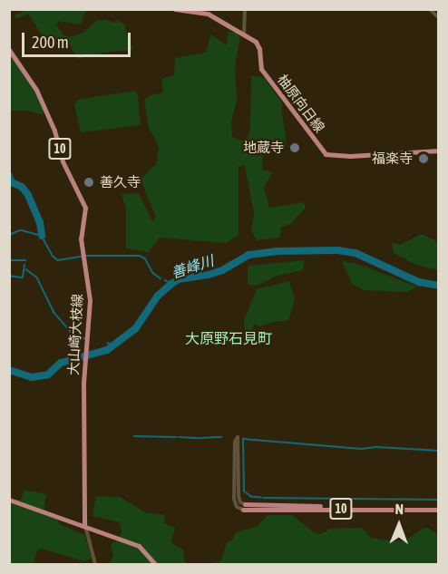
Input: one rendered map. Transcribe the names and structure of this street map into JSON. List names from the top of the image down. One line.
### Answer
{"streets":{"main road":["柚原向日線","10","大山崎大枝線"]},"districts":["大原野石見町"],"water":["善峰川"],"places":["地蔵寺","福楽寺","善久寺"],"scale_bar":"200 m","north":"top"}
